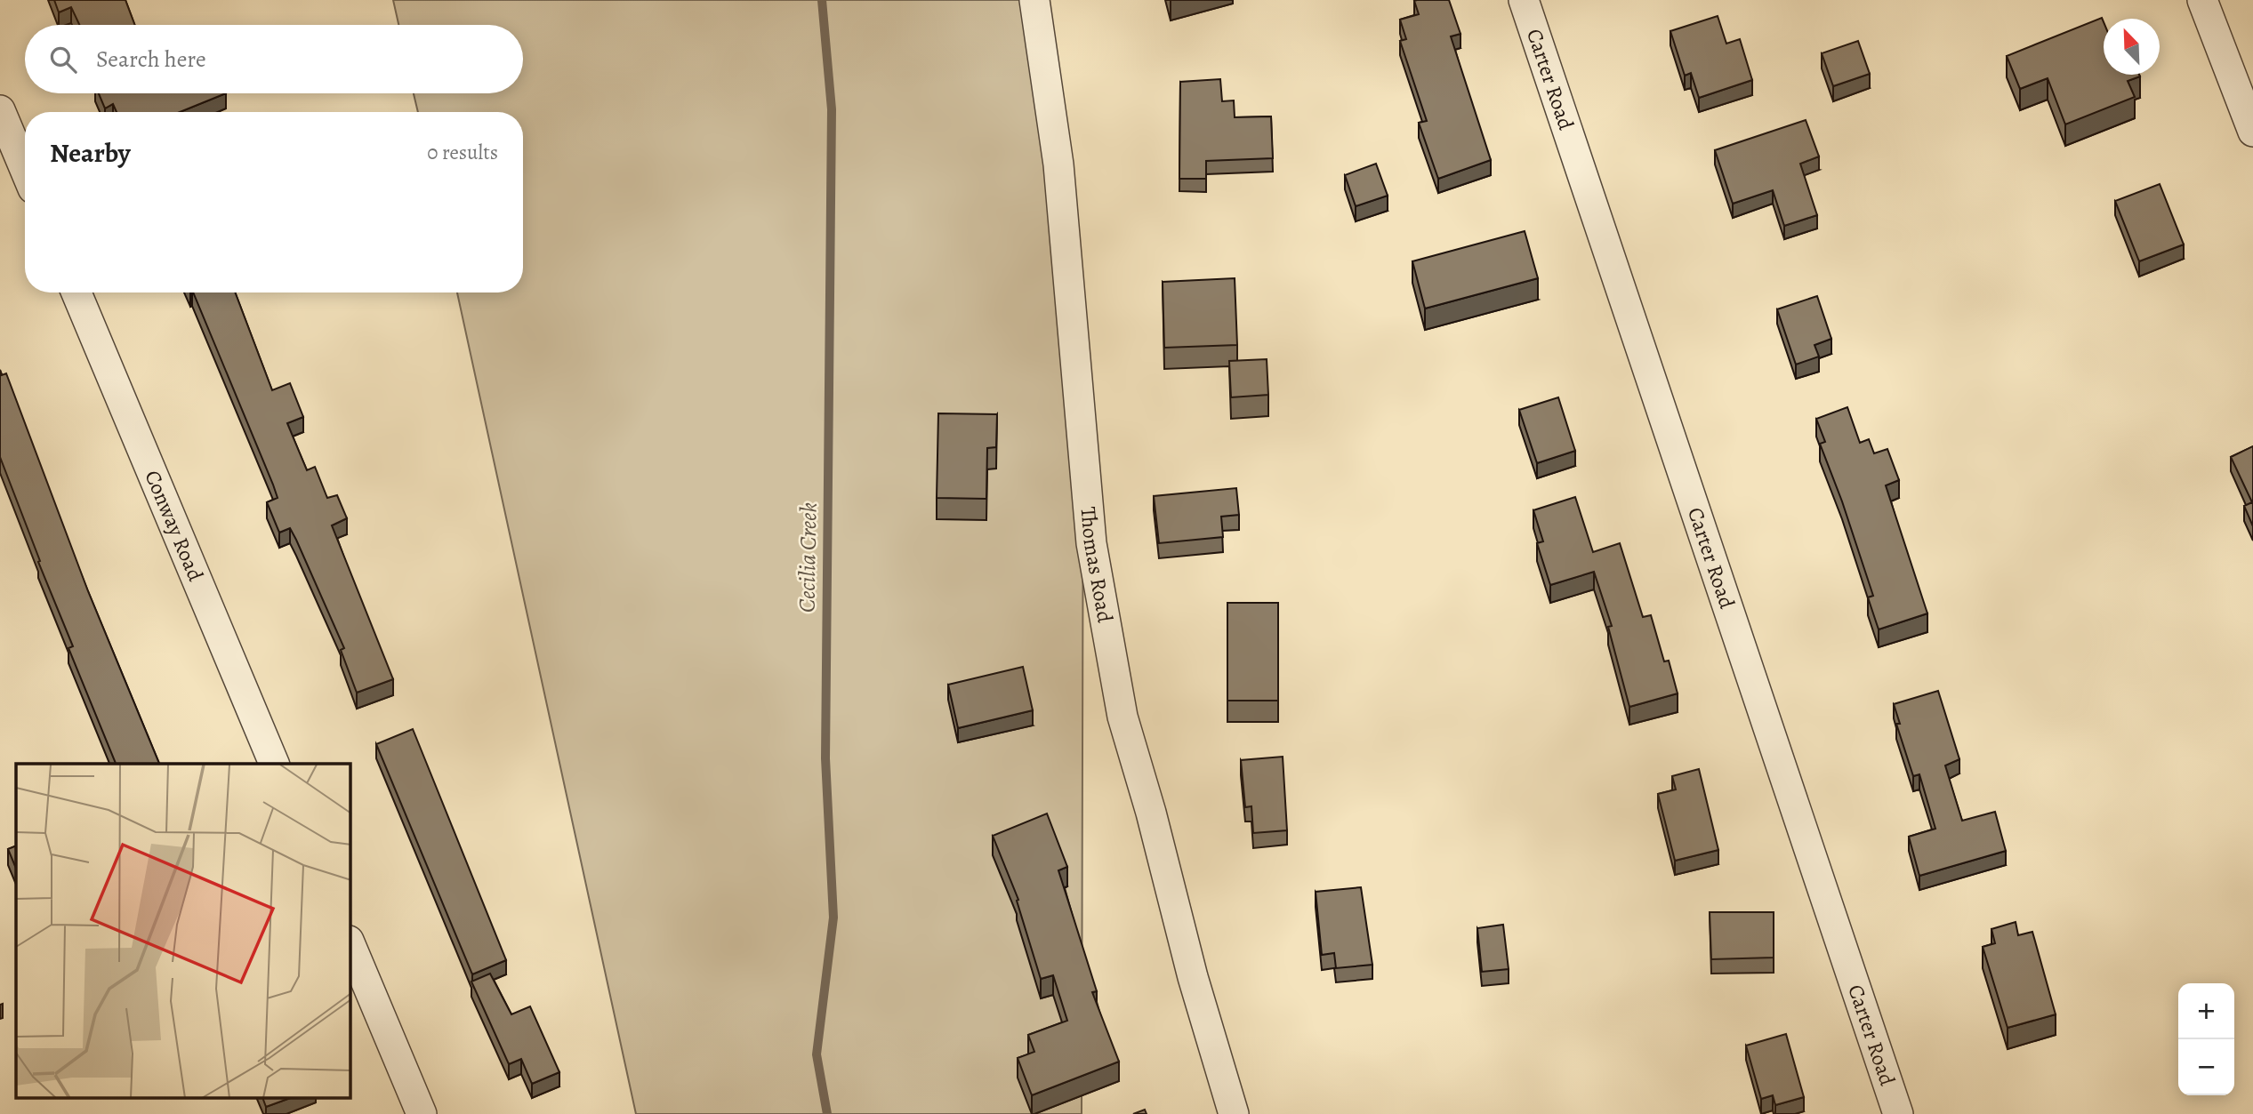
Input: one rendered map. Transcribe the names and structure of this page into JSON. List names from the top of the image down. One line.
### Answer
{"streets":{"street":["Carter Road","Conway Road","Thomas Road"]},"water":["Cecilia Creek"],"north":"top left","page":{"search":"Search here","heading":["Nearby","0 results"],"map_buttons":["+","−"]}}
